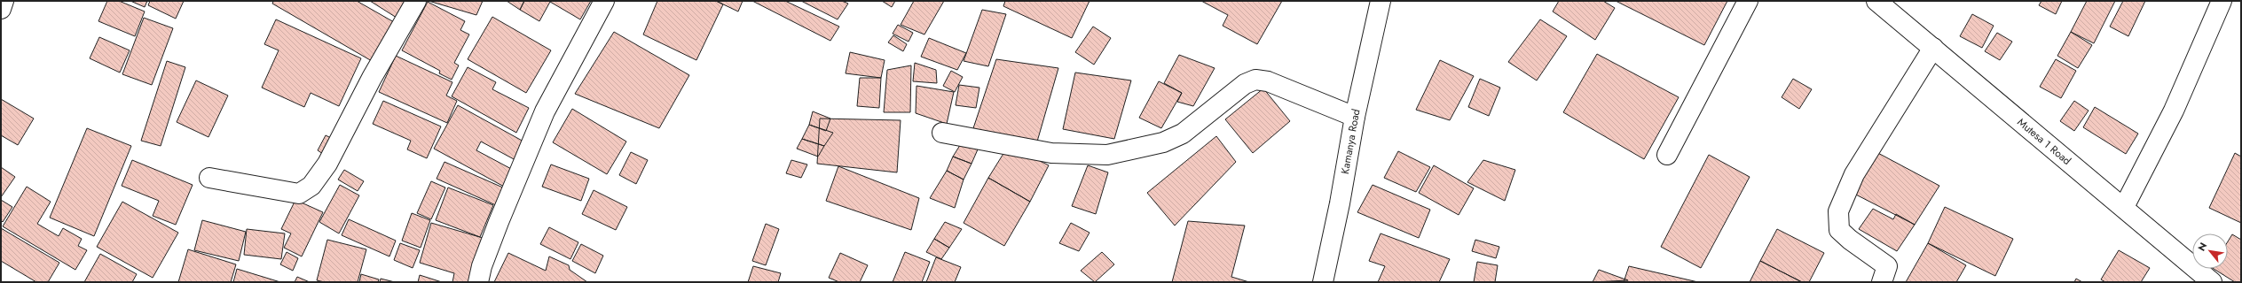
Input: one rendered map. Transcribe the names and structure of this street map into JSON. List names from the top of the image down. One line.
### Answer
{"streets":{"street":["Mutesa 1 Road","Kamanya Road"]},"north":"top left"}
